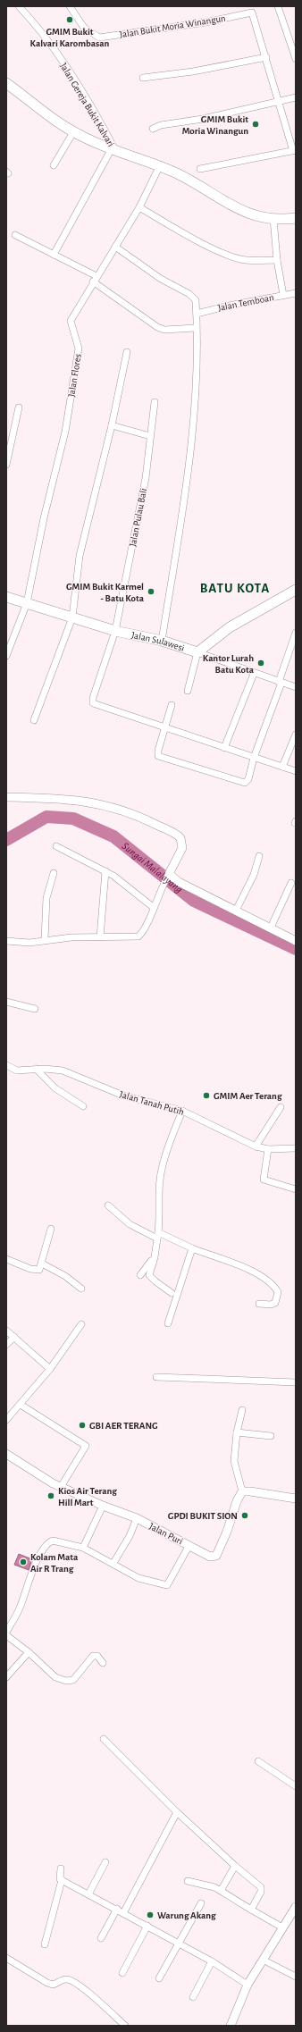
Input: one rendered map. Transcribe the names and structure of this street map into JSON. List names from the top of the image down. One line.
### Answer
{"streets":{"main road":["Jalan Sulawesi"],"street":["Jalan Bukit Moria Winangun","Jalan Gereja Bukit Kalvari","Jalan Temboan","Jalan Flores","Jalan Pulau Bali","Jalan Tanah Putih","Jalan Puri"]},"crossings":[["Jalan Flores","Jalan Sulawesi"],["Jalan Pulau Bali","Jalan Sulawesi"]],"districts":["BATU KOTA"],"water":["Sungai Malalayang"],"places":["GMIM Bukit Kalvari Karombasan","GMIM Bukit Moria Winangun","GMIM Bukit Karmel - Batu Kota","Kantor Lurah Batu Kota","GMIM Aer Terang","GBI AER TERANG","Kios Air Terang Hill Mart","GPDI BUKIT SION","Kolam Mata Air R Trang","Warung Akang"]}
